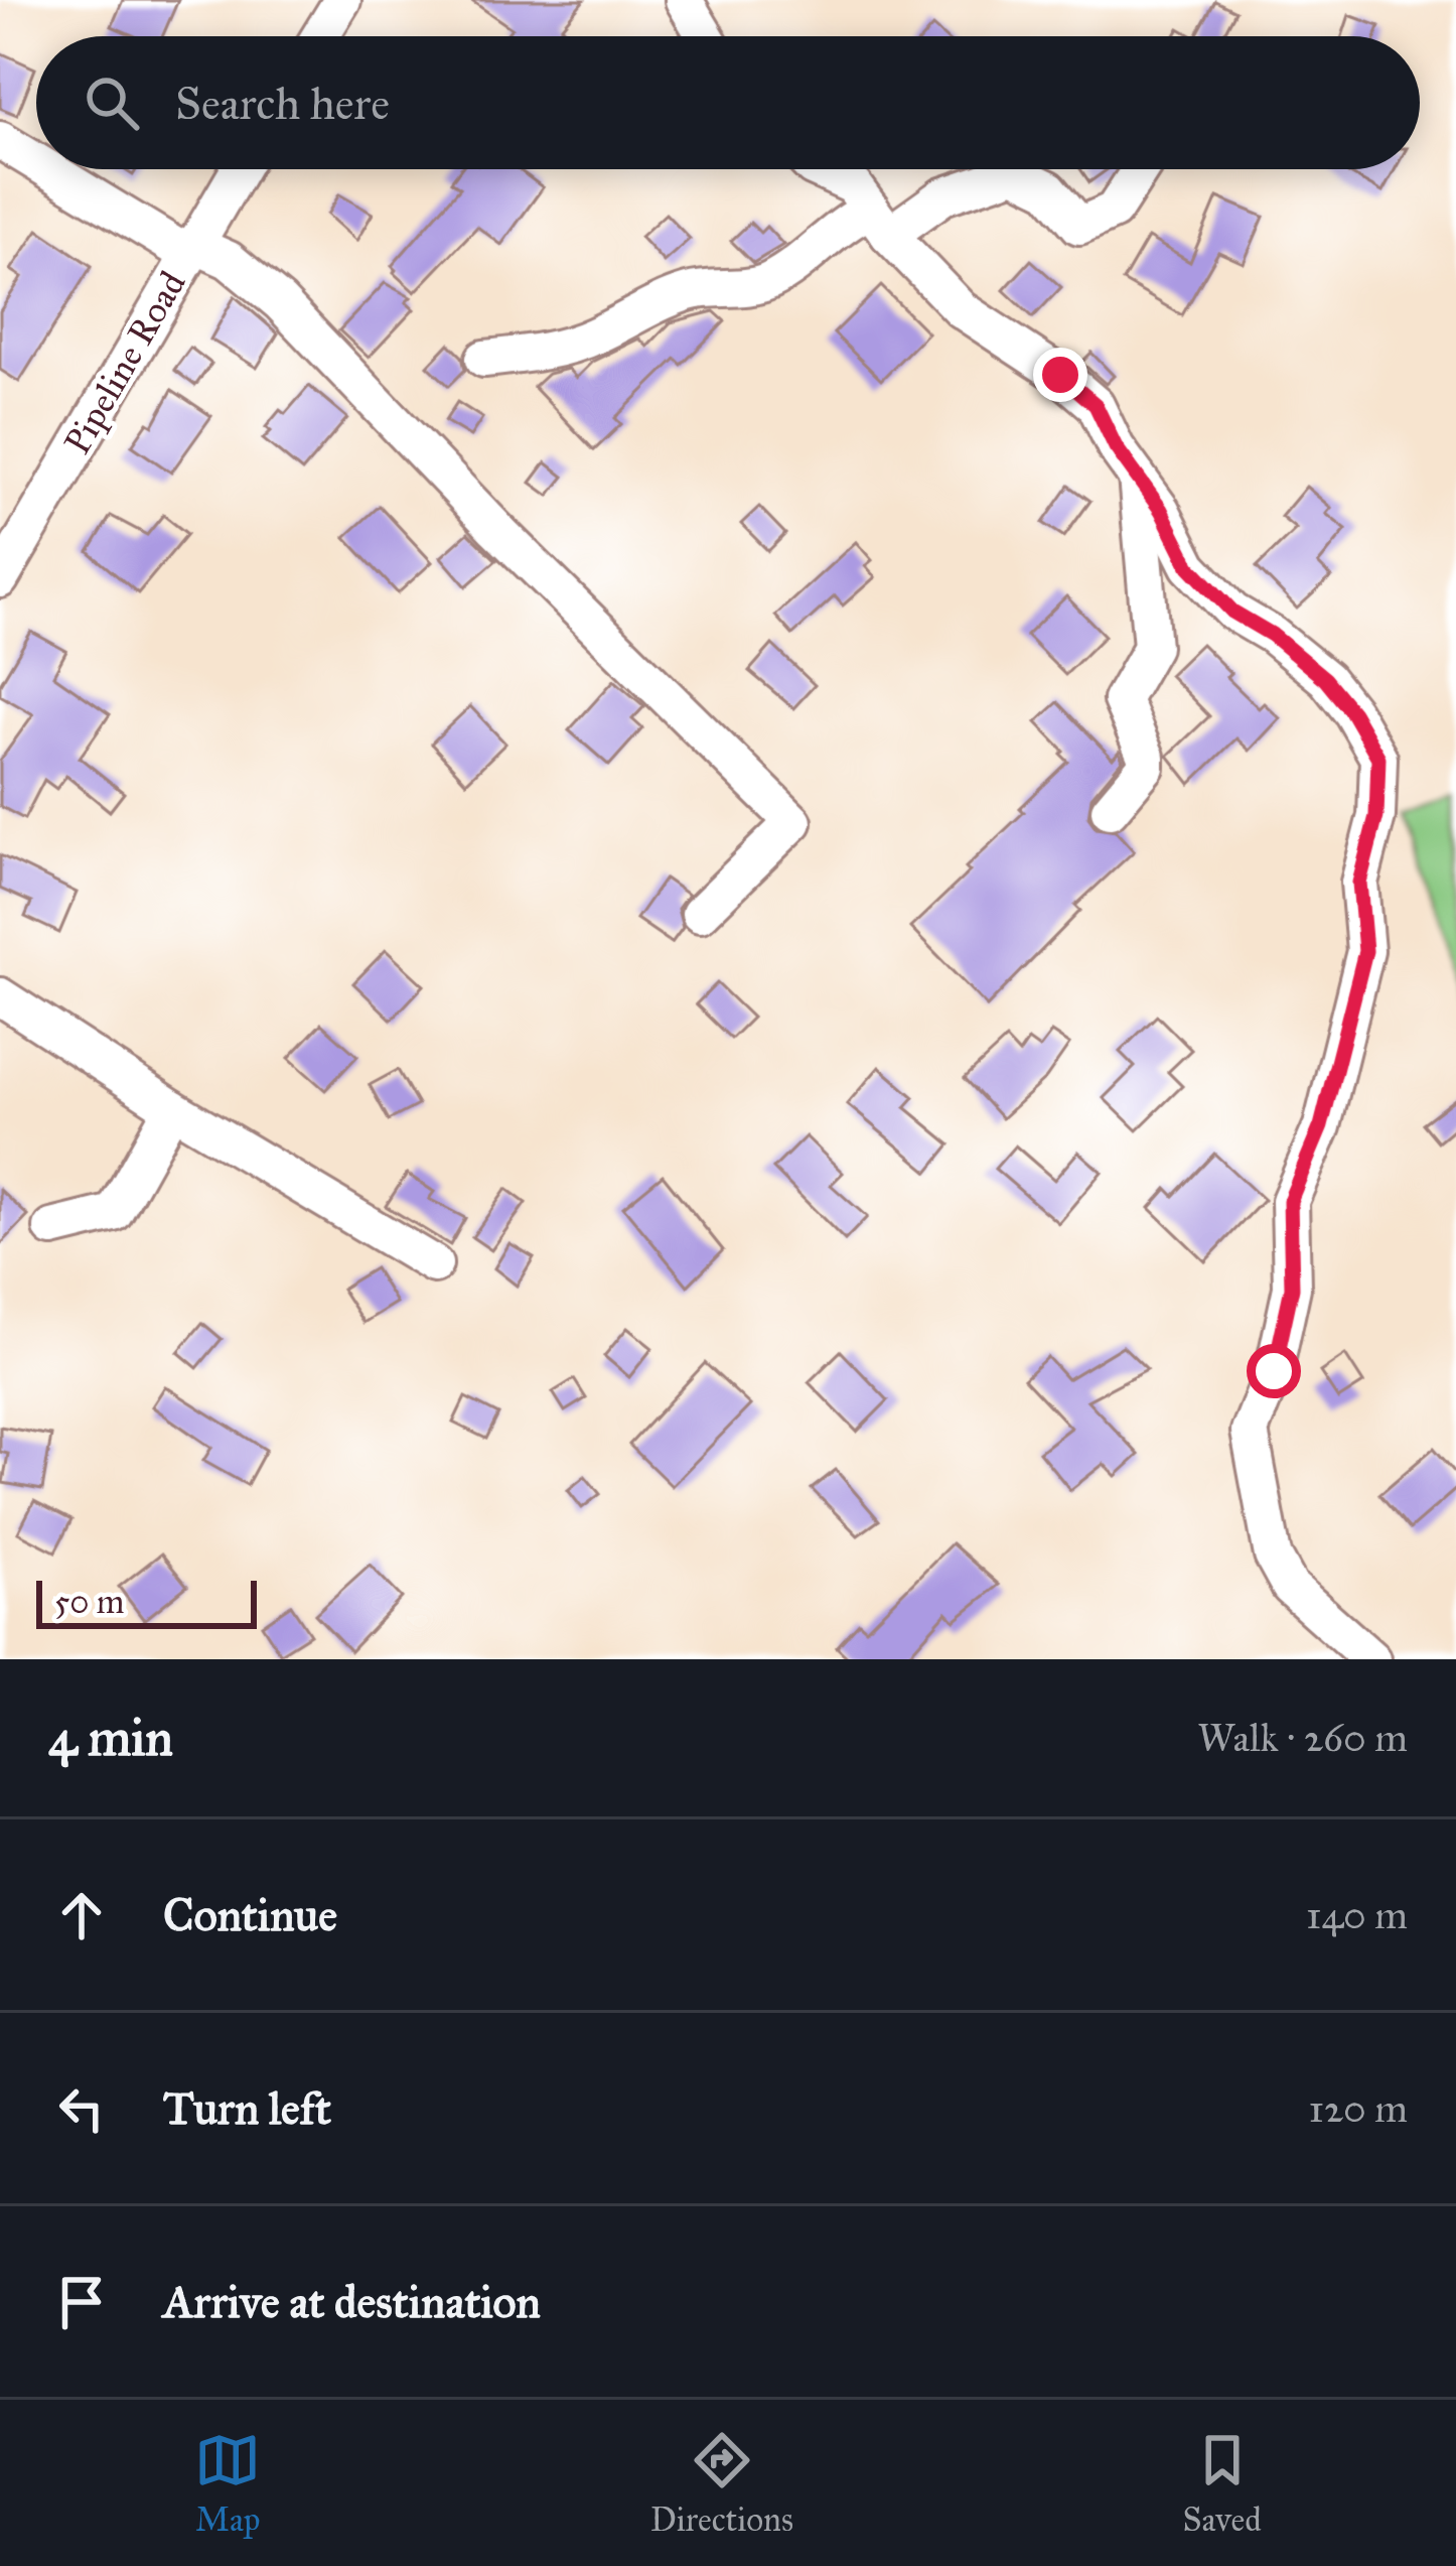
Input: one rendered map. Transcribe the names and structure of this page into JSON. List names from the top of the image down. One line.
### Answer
{"streets":{"street":["Pipeline Road"]},"scale_bar":"50 m","page":{"search":"Search here","scale":"50 m","heading":["4 min","Walk · 260 m"],"list":[["Continue","140 m"],["Turn left","120 m"],"Arrive at destination"],"nav":["Map","Directions","Saved"]}}
